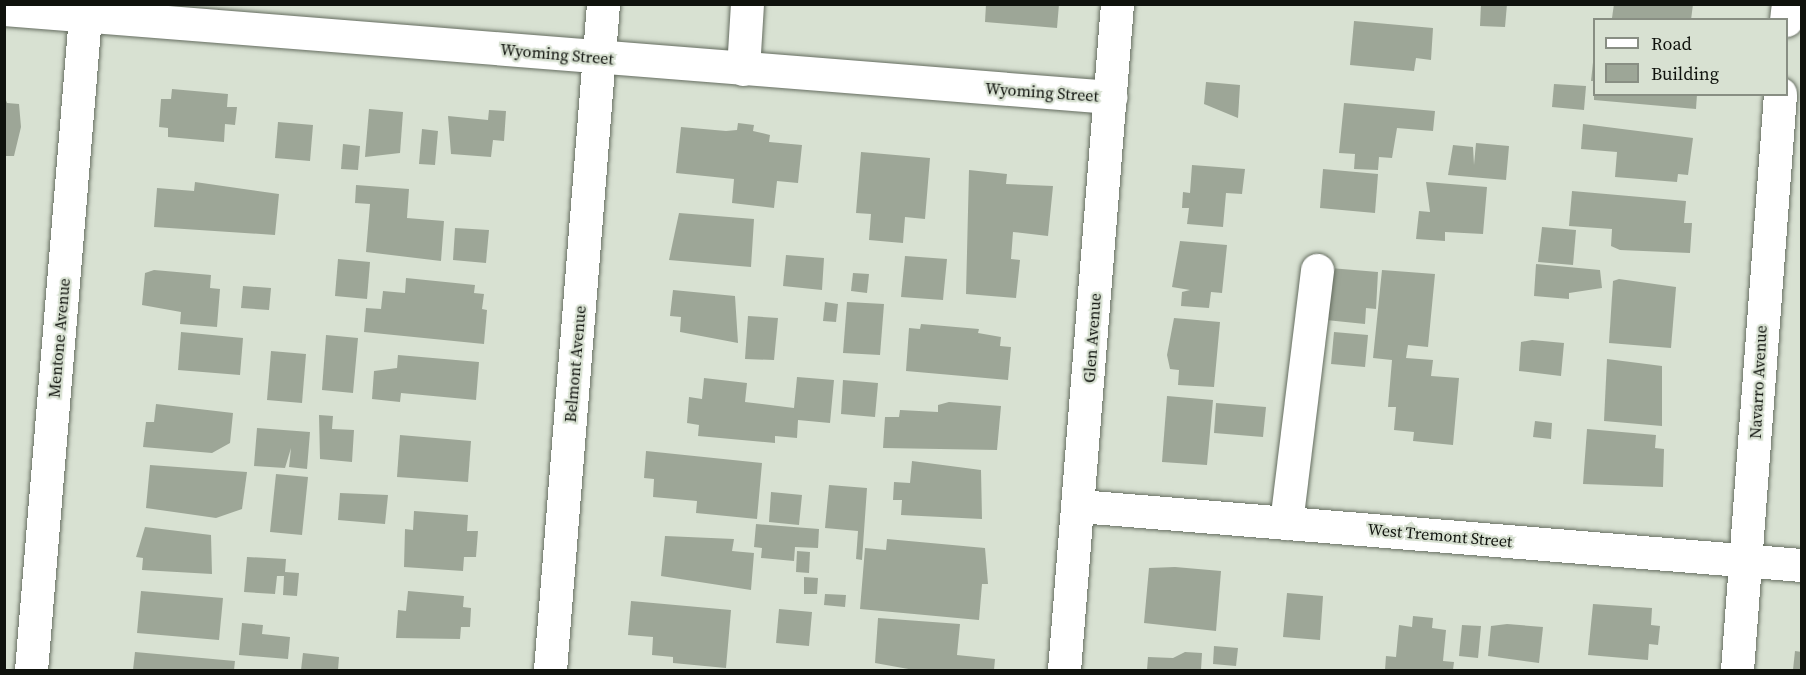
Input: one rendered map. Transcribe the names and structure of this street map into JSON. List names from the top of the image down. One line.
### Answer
{"streets":{"street":["Wyoming Street","Mentone Avenue","Glen Avenue","Belmont Avenue","Navarro Avenue","West Tremont Street"]},"crossings":[["Wyoming Street","Mentone Avenue"],["Wyoming Street","Glen Avenue"],["Wyoming Street","Belmont Avenue"],["Glen Avenue","West Tremont Street"],["Navarro Avenue","West Tremont Street"]],"legend":["Road","Building"]}
